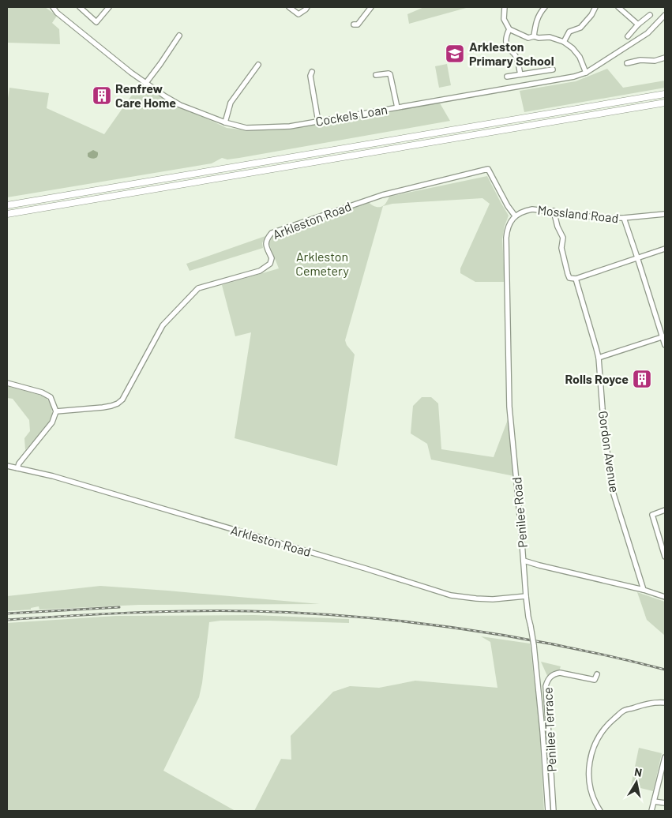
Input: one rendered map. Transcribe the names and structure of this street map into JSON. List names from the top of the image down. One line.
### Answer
{"streets":{"street":["Cockels Loan","Mossland Road","Arkleston Road","Gordon Avenue","Penilee Road","Penilee Terrace"]},"crossings":[["Mossland Road","Arkleston Road"],["Mossland Road","Gordon Avenue"],["Mossland Road","Penilee Road"],["Arkleston Road","Penilee Road"]],"parks":["Arkleston Cemetery"],"places":{"school or university":["Arkleston Primary School"],"building":["Renfrew Care Home","Rolls Royce"]},"north":"top"}
